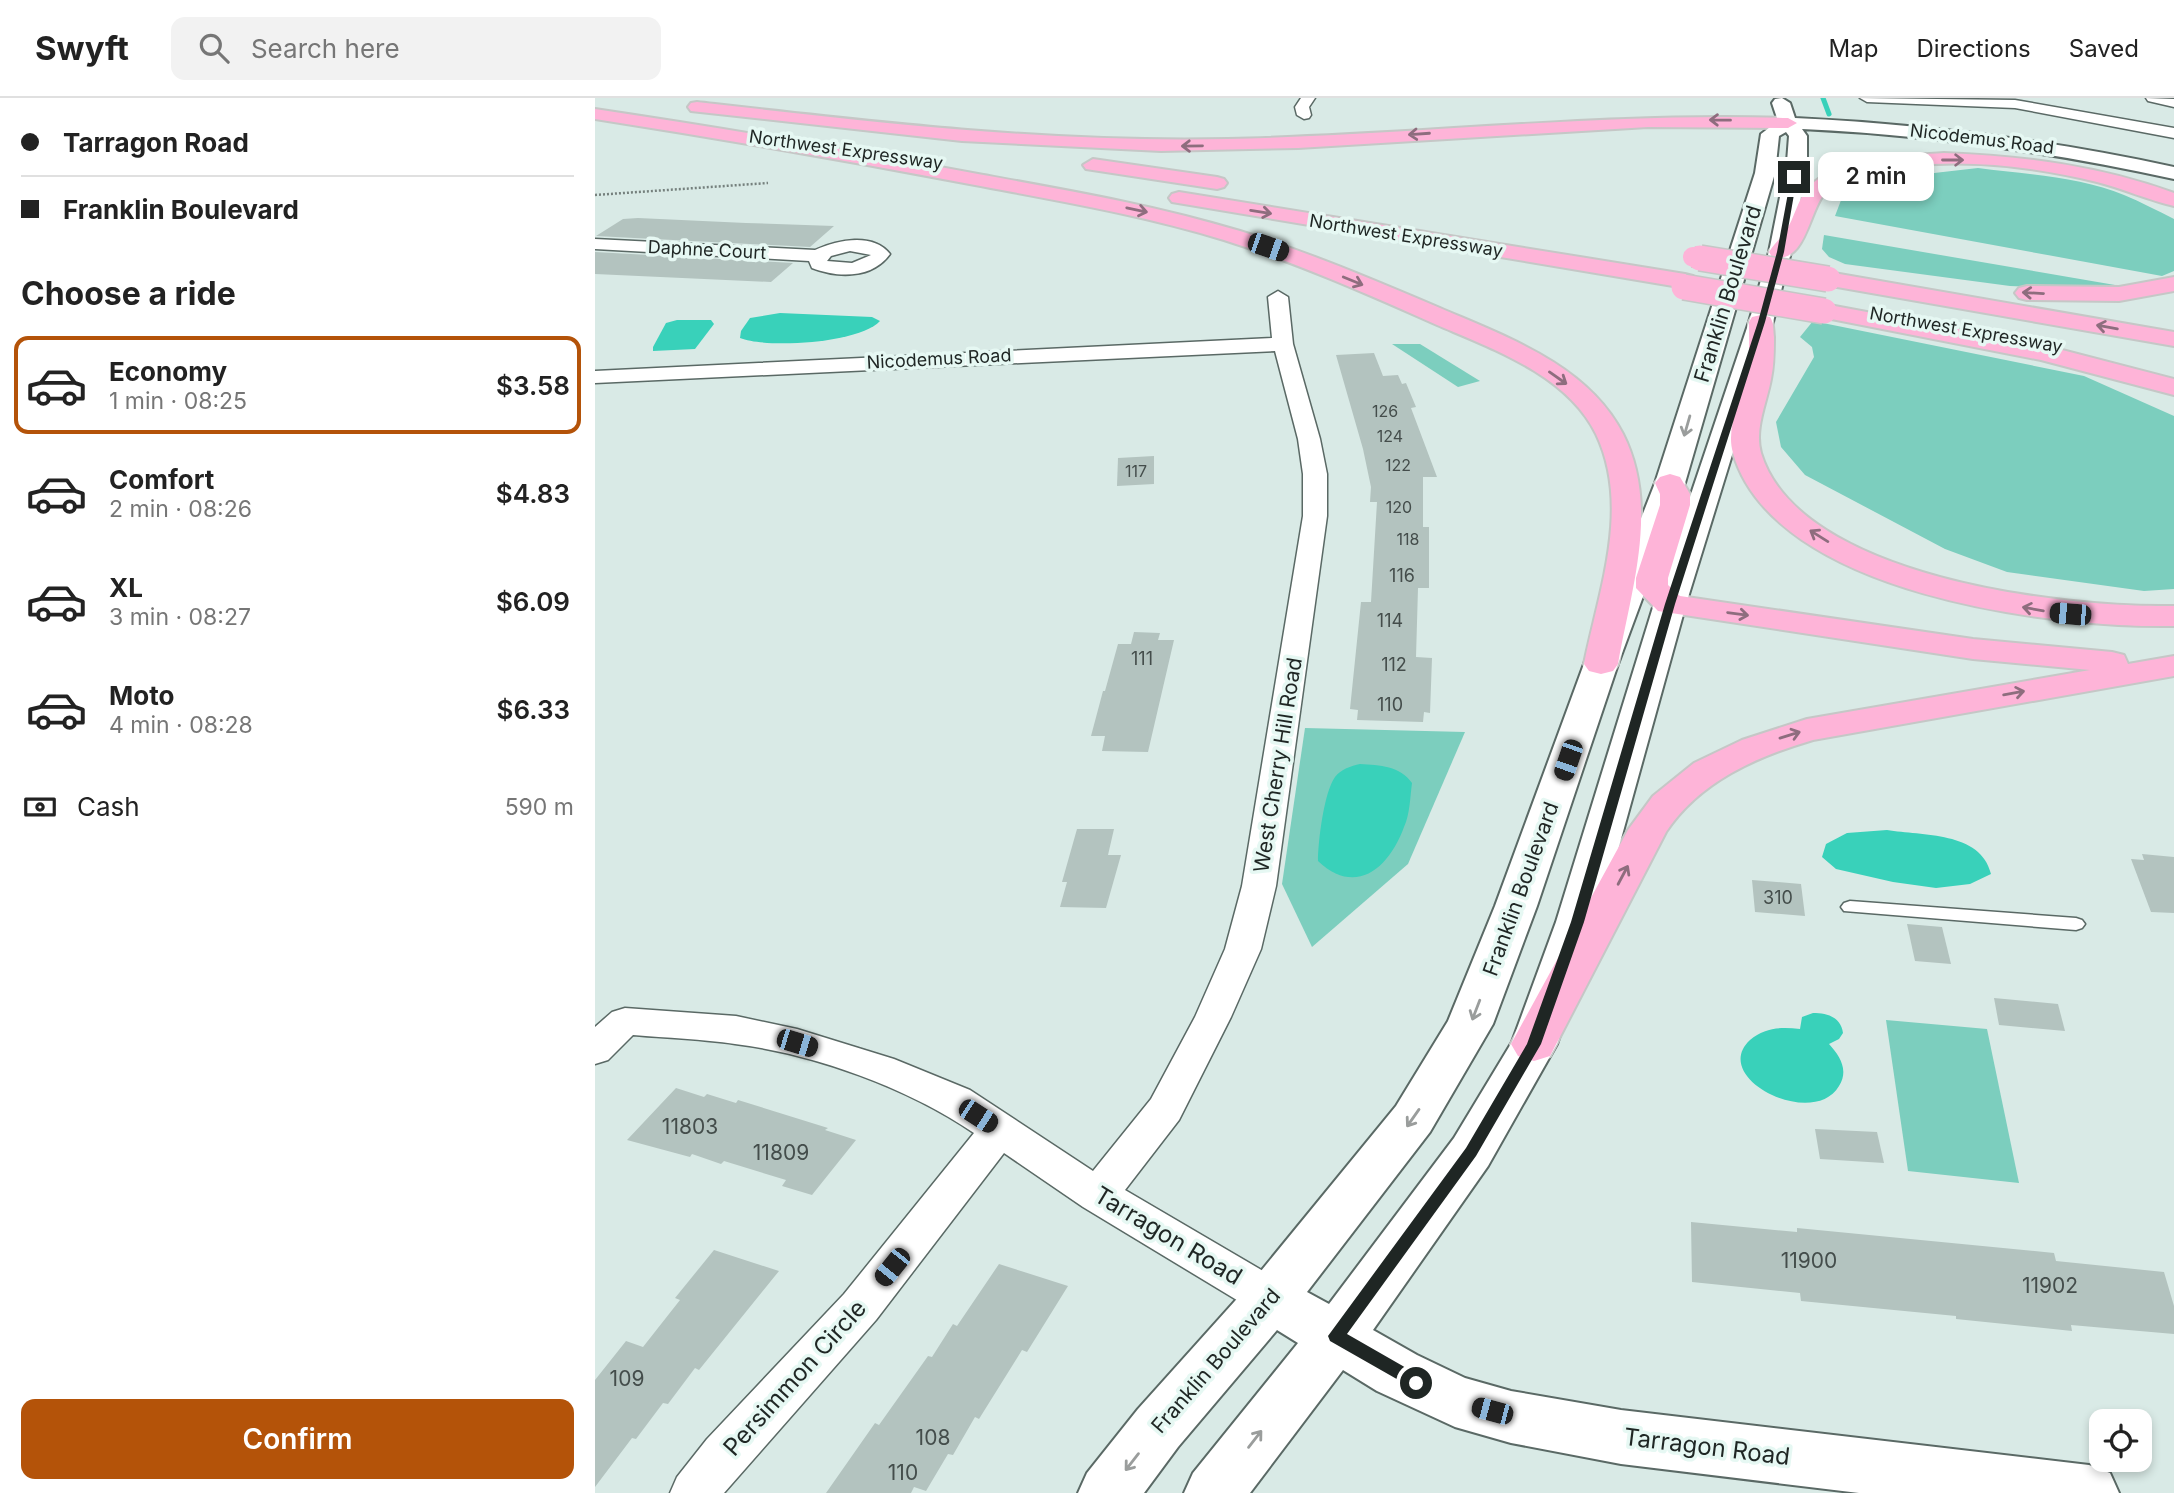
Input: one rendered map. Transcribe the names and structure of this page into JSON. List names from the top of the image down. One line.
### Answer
{"streets":{"highway":["Northwest Expressway"],"main road":["Nicodemus Road","Franklin Boulevard","Tarragon Road"],"street":["Daphne Court","West Cherry Hill Road","Persimmon Circle"]},"crossings":[["Nicodemus Road","Franklin Boulevard"],["Nicodemus Road","West Cherry Hill Road"],["Franklin Boulevard","Tarragon Road"],["West Cherry Hill Road","Tarragon Road"],["Tarragon Road","Persimmon Circle"]],"house_numbers":["126","124","122","117","120","118","116","114","111","112","110","310","11803","11809","11900","11902","109","108","110"],"page":{"header":"Swyft","search":"Search here","nav":["Map","Directions","Saved"],"banner":["Tarragon Road","Franklin Boulevard"],"bubble":"2 min","heading":"Choose a ride","list":[{"name":"Economy","note":"1 min · 08:25","value":"$3.58"},{"name":"Comfort","note":"2 min · 08:26","value":"$4.83"},{"name":"XL","note":"3 min · 08:27","value":"$6.09"},{"name":"Moto","note":"4 min · 08:28","value":"$6.33"}],"pay":["Cash","590 m"],"buttons":"Confirm"}}
